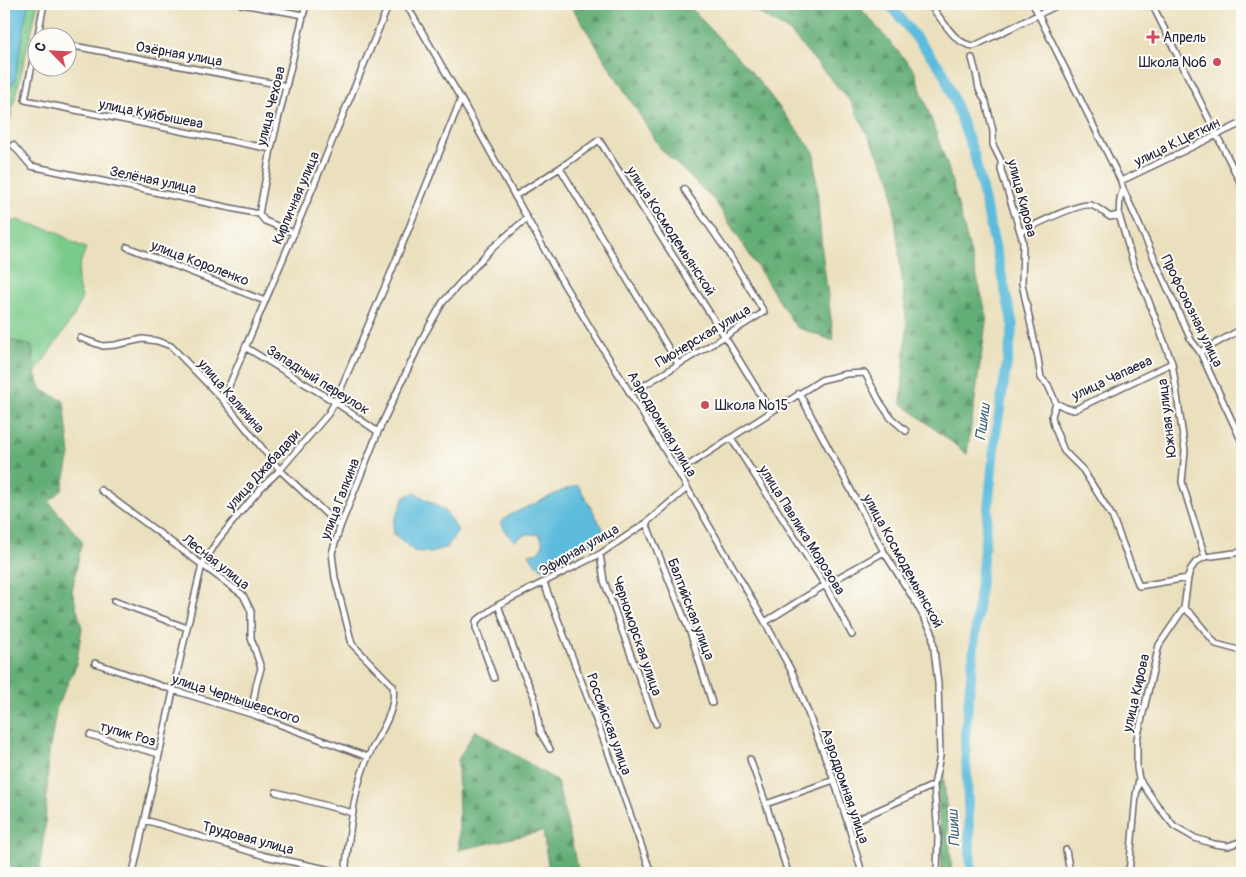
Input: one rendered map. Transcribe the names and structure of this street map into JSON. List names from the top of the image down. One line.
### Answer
{"streets":{"street":["Озёрная улица","улица Чехова","улица Куйбышева","улица К.Цеткин","Зелёная улица","Кирпичная улица","улица Кирова","улица Космодемьянской","улица Короленко","Профсоюзная улица","Пионерская улица","улица Чапаева","Западный переулок","улица Калинина","Южная улица","Аэродромная улица","улица Джабадари","улица Галкина","улица Павлика Морозова","Эфирная улица","Лесная улица","Балтийская улица","Черноморская улица","улица Чернышевского","Российская улица","тупик Роз","Трудовая улица"]},"crossings":[["Озёрная улица","улица Чехова"],["улица Чехова","улица Куйбышева"],["улица Чехова","Зелёная улица"],["улица К.Цеткин","Профсоюзная улица"],["Зелёная улица","Кирпичная улица"],["Кирпичная улица","улица Короленко"],["Кирпичная улица","Западный переулок"],["Кирпичная улица","улица Калинина"],["улица Кирова","улица Чапаева"],["улица Космодемьянской","Пионерская улица"],["Профсоюзная улица","улица Чапаева"],["Профсоюзная улица","Южная улица"],["Пионерская улица","Аэродромная улица"],["улица Чапаева","Южная улица"],["Западный переулок","улица Джабадари"],["Западный переулок","улица Галкина"],["улица Калинина","улица Джабадари"],["улица Калинина","улица Галкина"],["Аэродромная улица","улица Джабадари"],["Аэродромная улица","улица Галкина"],["Аэродромная улица","Эфирная улица"],["улица Джабадари","Лесная улица"],["улица Джабадари","улица Чернышевского"],["улица Джабадари","тупик Роз"],["улица Джабадари","Трудовая улица"],["улица Галкина","улица Чернышевского"],["улица Галкина","Трудовая улица"],["Эфирная улица","Балтийская улица"],["Эфирная улица","Черноморская улица"],["Эфирная улица","Российская улица"],["Лесная улица","улица Чернышевского"]],"water":["Пшиш"],"places":{"health":["Апрель"],"other":["Школа №6","Школа №15"]},"north":"top left"}
